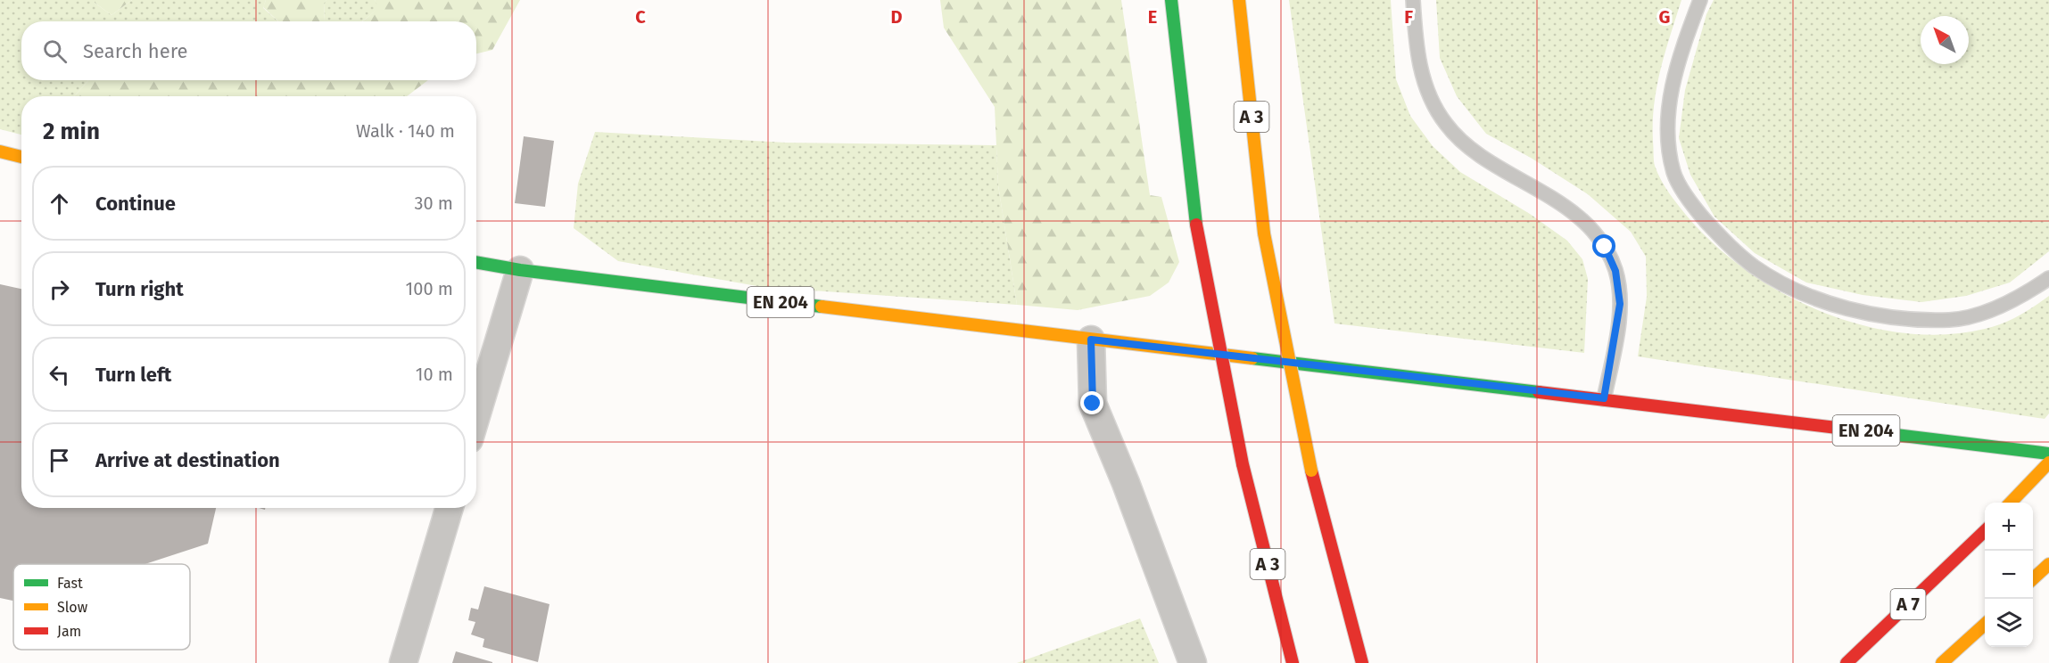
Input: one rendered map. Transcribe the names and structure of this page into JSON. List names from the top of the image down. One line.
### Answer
{"streets":{"main road":["A 3","EN 204","A 7"]},"legend":["Fast","Slow","Jam"],"north":"top left","page":{"search":"Search here","heading":["2 min","Walk · 140 m"],"list":[["Continue","30 m"],["Turn right","100 m"],["Turn left","10 m"],"Arrive at destination"],"map_buttons":["+","−"]},"grid":{"columns":["C","D","E","F","G"]}}
